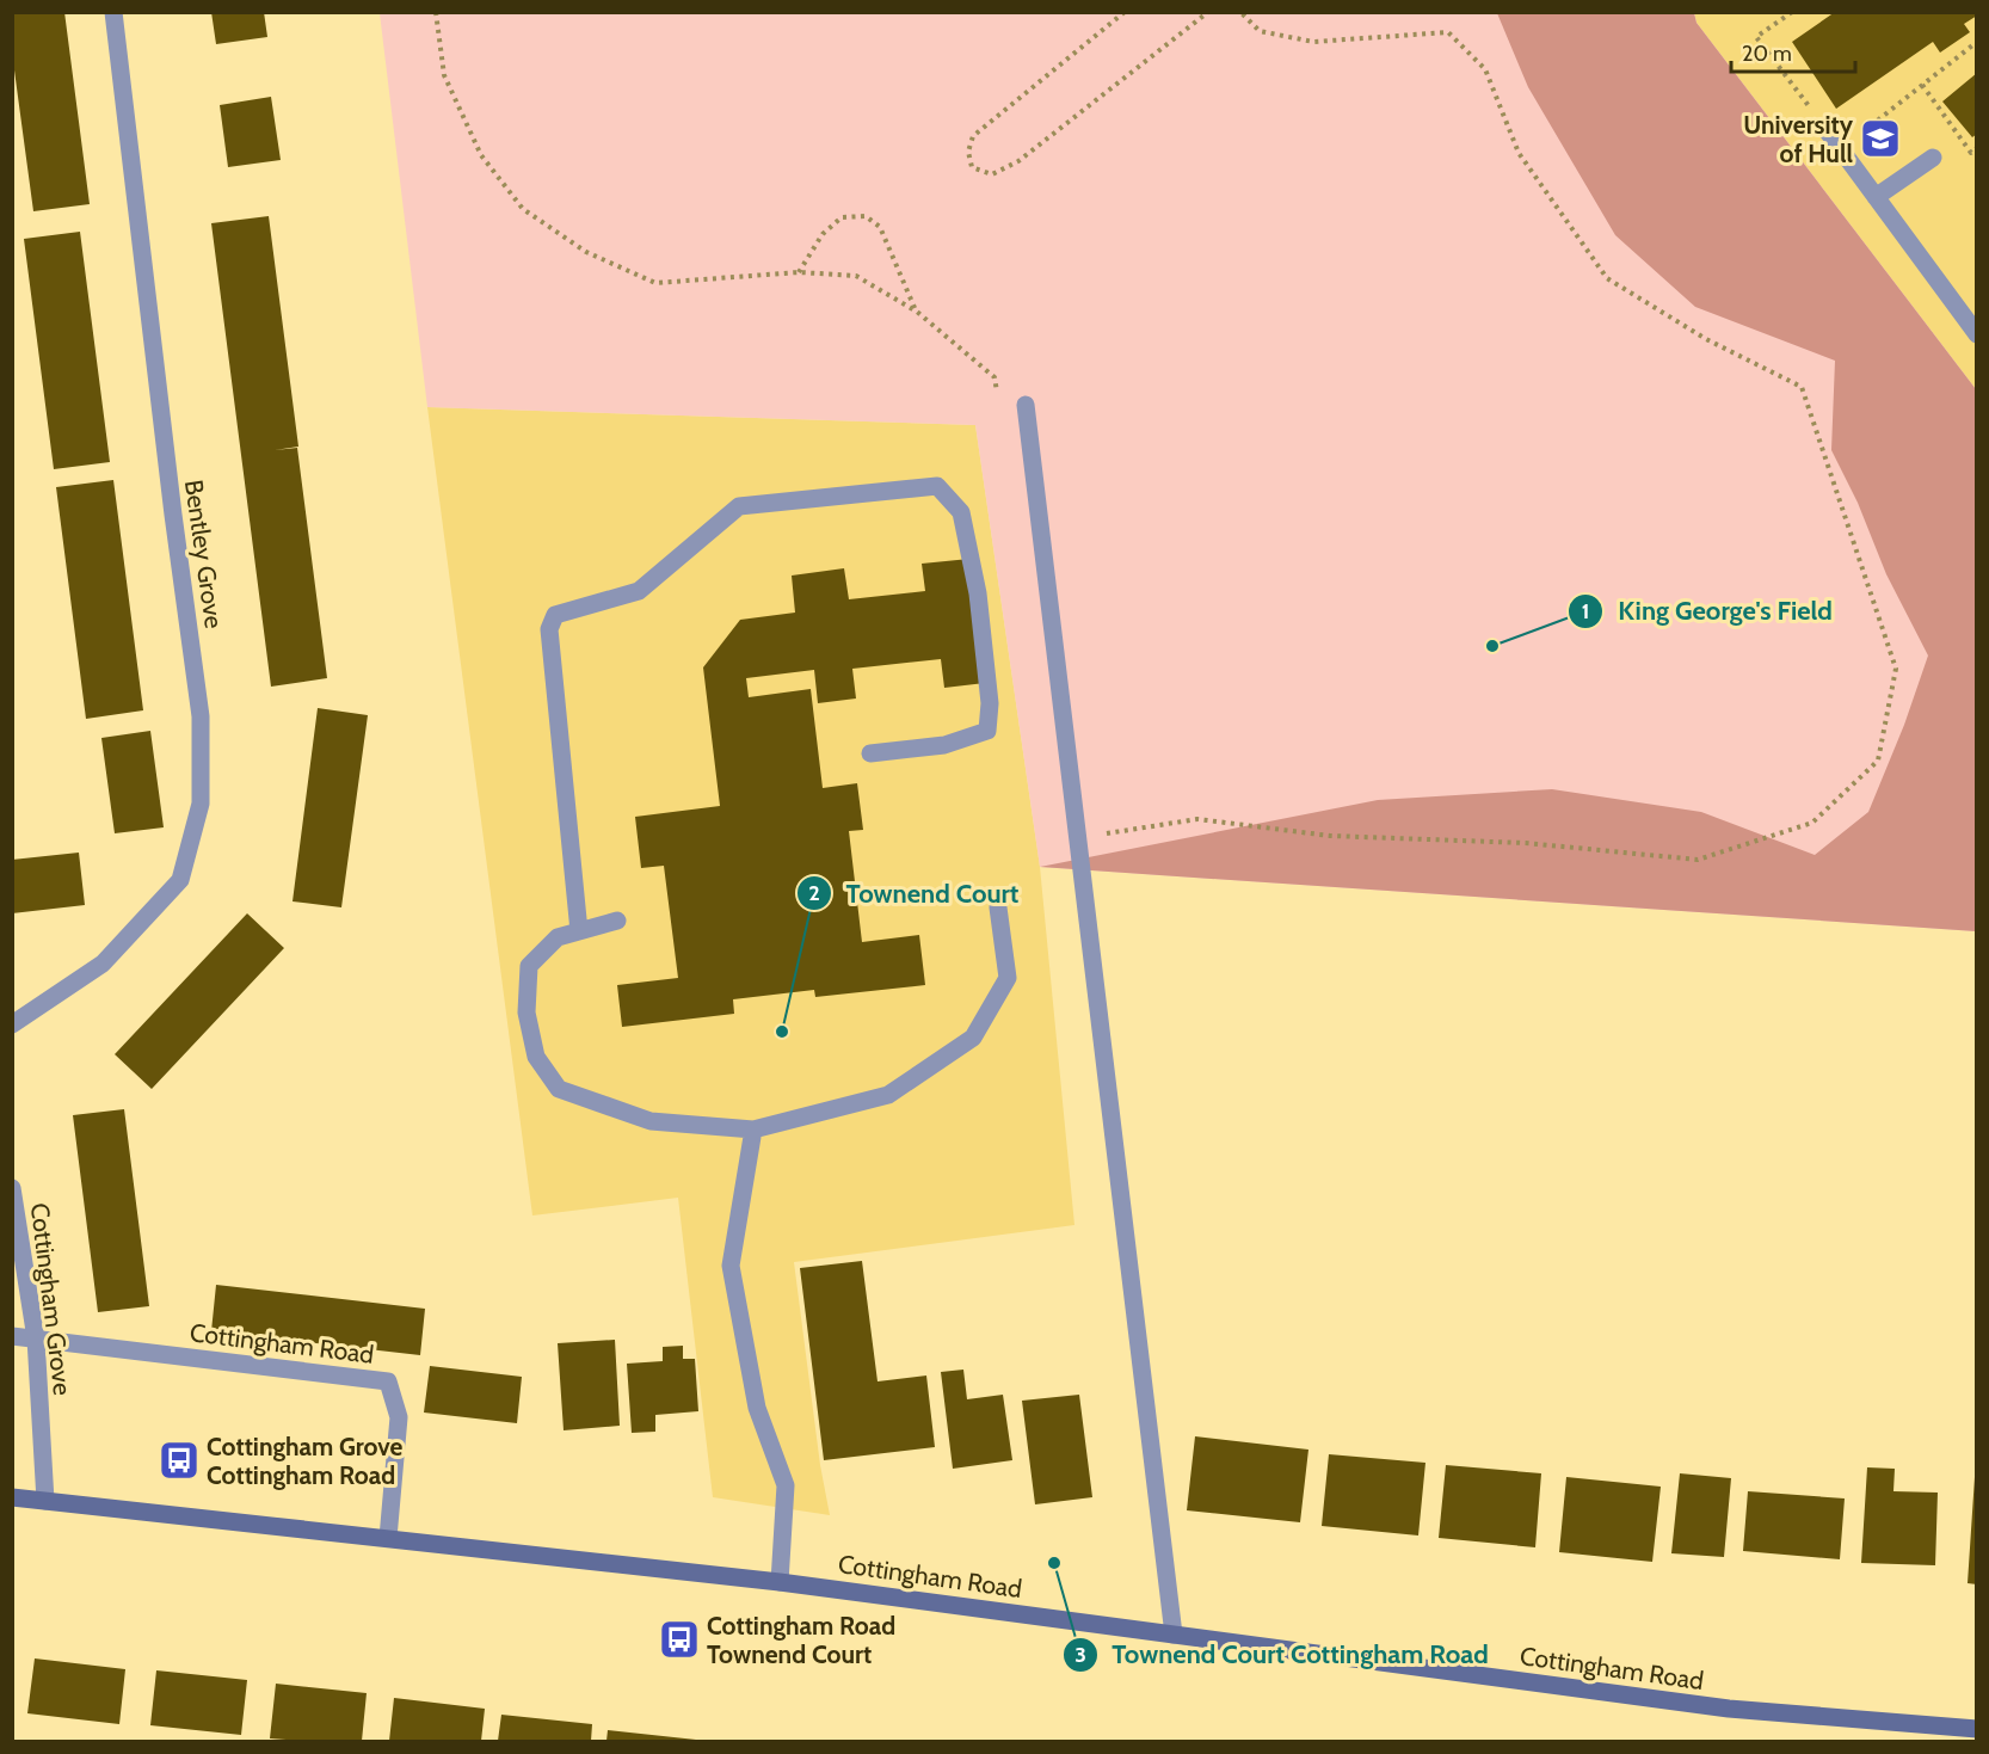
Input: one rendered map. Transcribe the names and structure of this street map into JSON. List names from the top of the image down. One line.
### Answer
{"streets":{"main road":["Cottingham Road"],"street":["Bentley Grove","Cottingham Grove"]},"crossings":[["Cottingham Grove","Cottingham Road"]],"places":{"school or university":["University of Hull"],"other":["King George's Field","Townend Court","Townend Court Cottingham Road"],"bus stop":["Cottingham Grove Cottingham Road","Cottingham Road Townend Court"]},"scale_bar":"20 m"}
